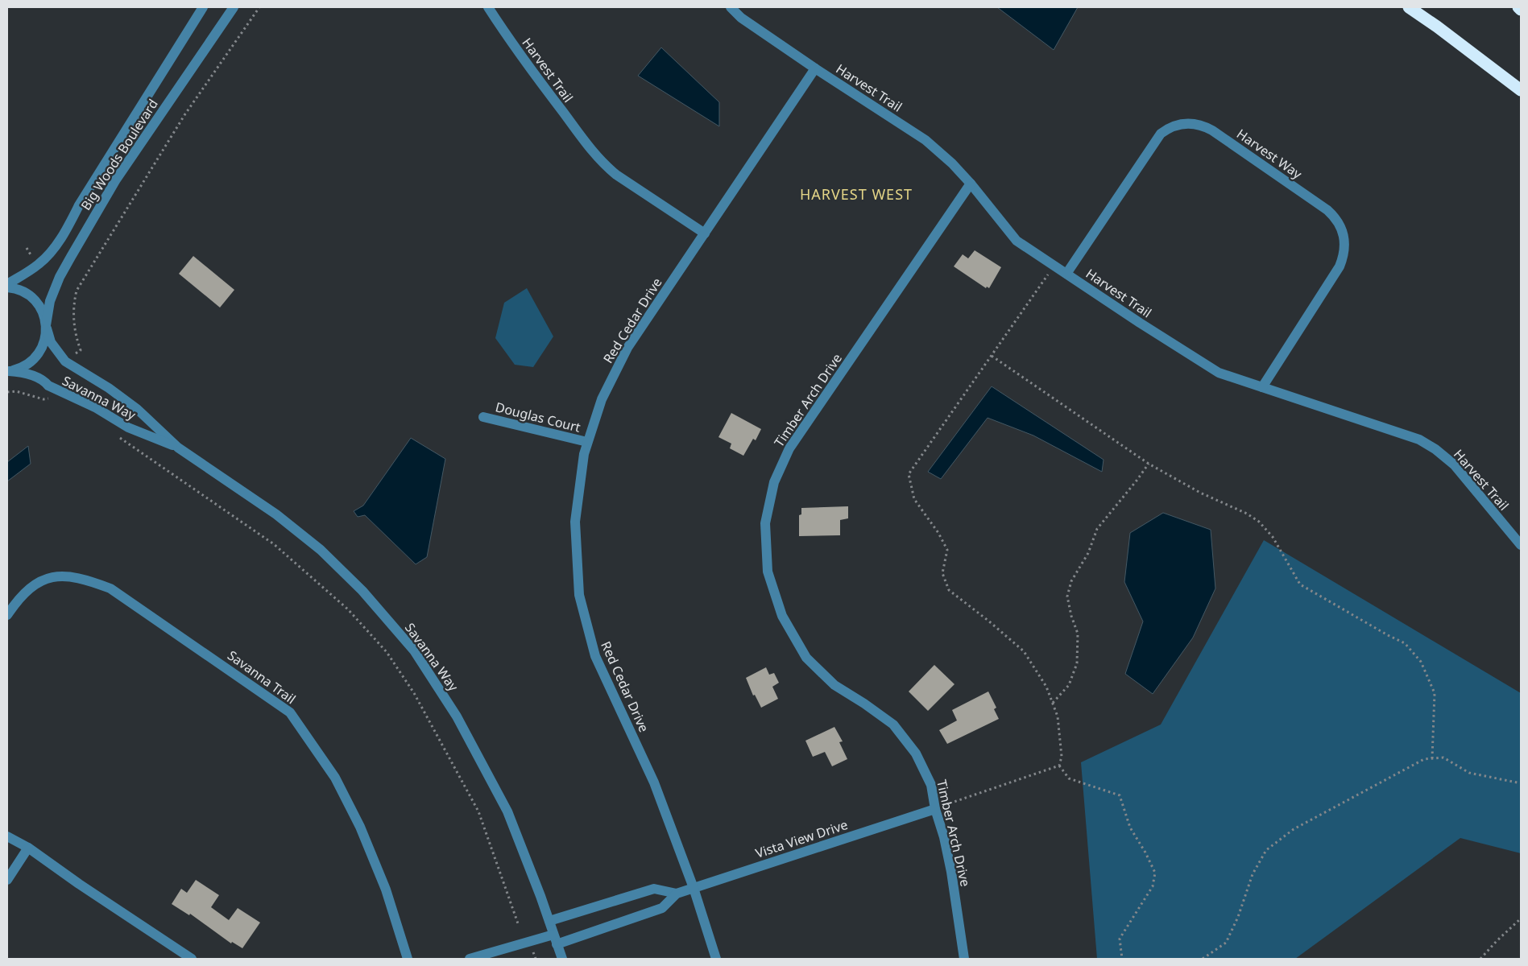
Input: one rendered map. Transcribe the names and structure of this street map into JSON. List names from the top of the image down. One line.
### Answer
{"streets":{"street":["Harvest Trail","Harvest Way","Big Woods Boulevard","Red Cedar Drive","Savanna Way","Timber Arch Drive","Douglas Court","Savanna Trail","Vista View Drive"]},"crossings":[["Harvest Trail","Harvest Way"],["Harvest Trail","Red Cedar Drive"],["Harvest Trail","Timber Arch Drive"],["Big Woods Boulevard","Savanna Way"],["Red Cedar Drive","Douglas Court"],["Red Cedar Drive","Vista View Drive"],["Savanna Way","Vista View Drive"],["Timber Arch Drive","Vista View Drive"]],"districts":["HARVEST WEST"]}
